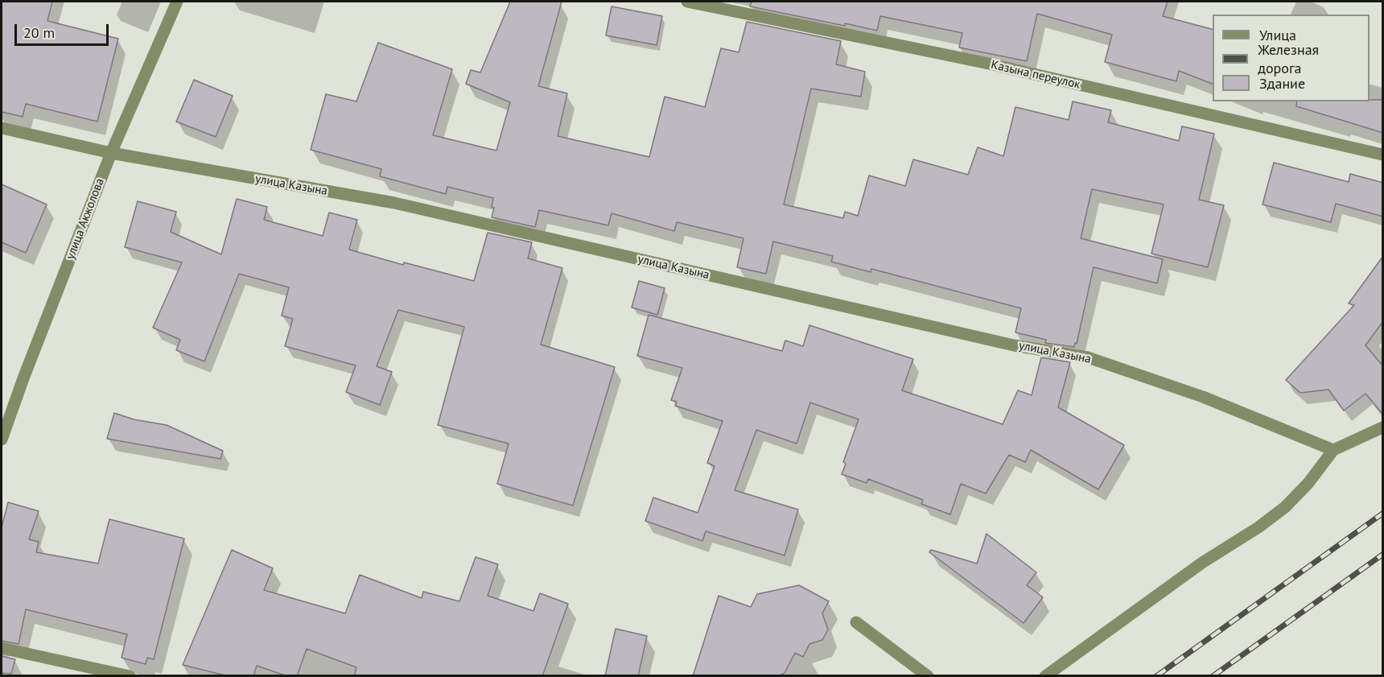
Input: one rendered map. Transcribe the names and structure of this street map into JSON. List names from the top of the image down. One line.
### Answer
{"streets":{"street":["Казына переулок","улица Казына","улица Акжолова"]},"crossings":[["улица Казына","улица Акжолова"]],"legend":["Улица","Железная дорога","Здание"],"scale_bar":"20 m"}
